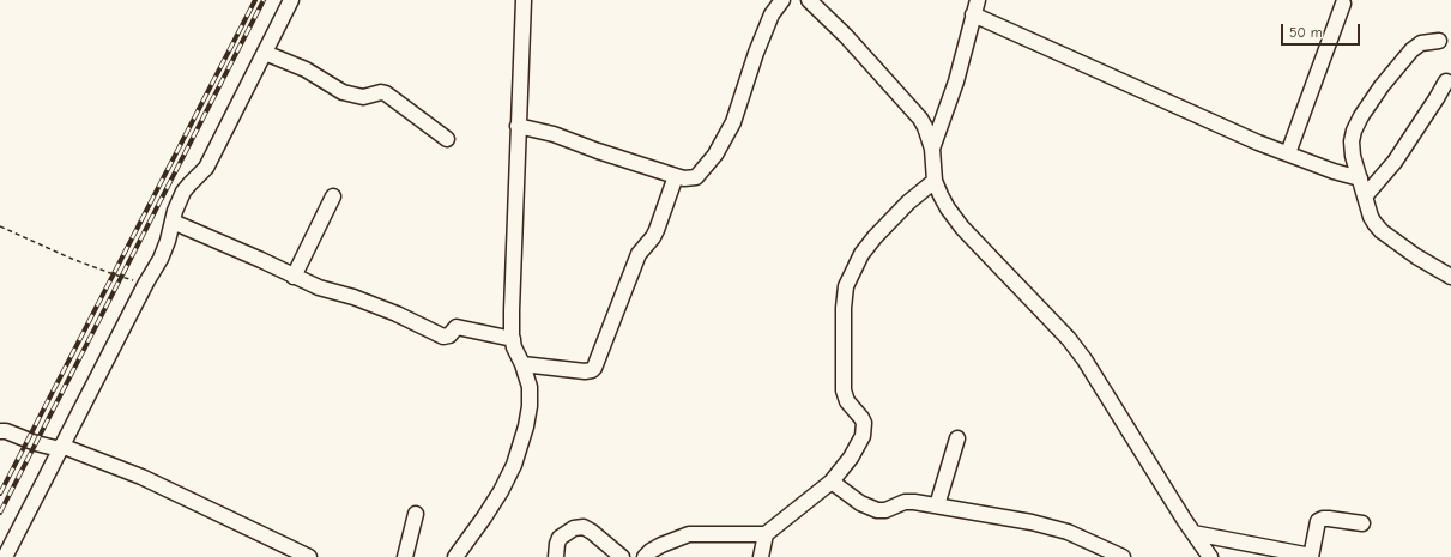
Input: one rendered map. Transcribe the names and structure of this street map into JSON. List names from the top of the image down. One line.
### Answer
{"scale_bar":"50 m"}
